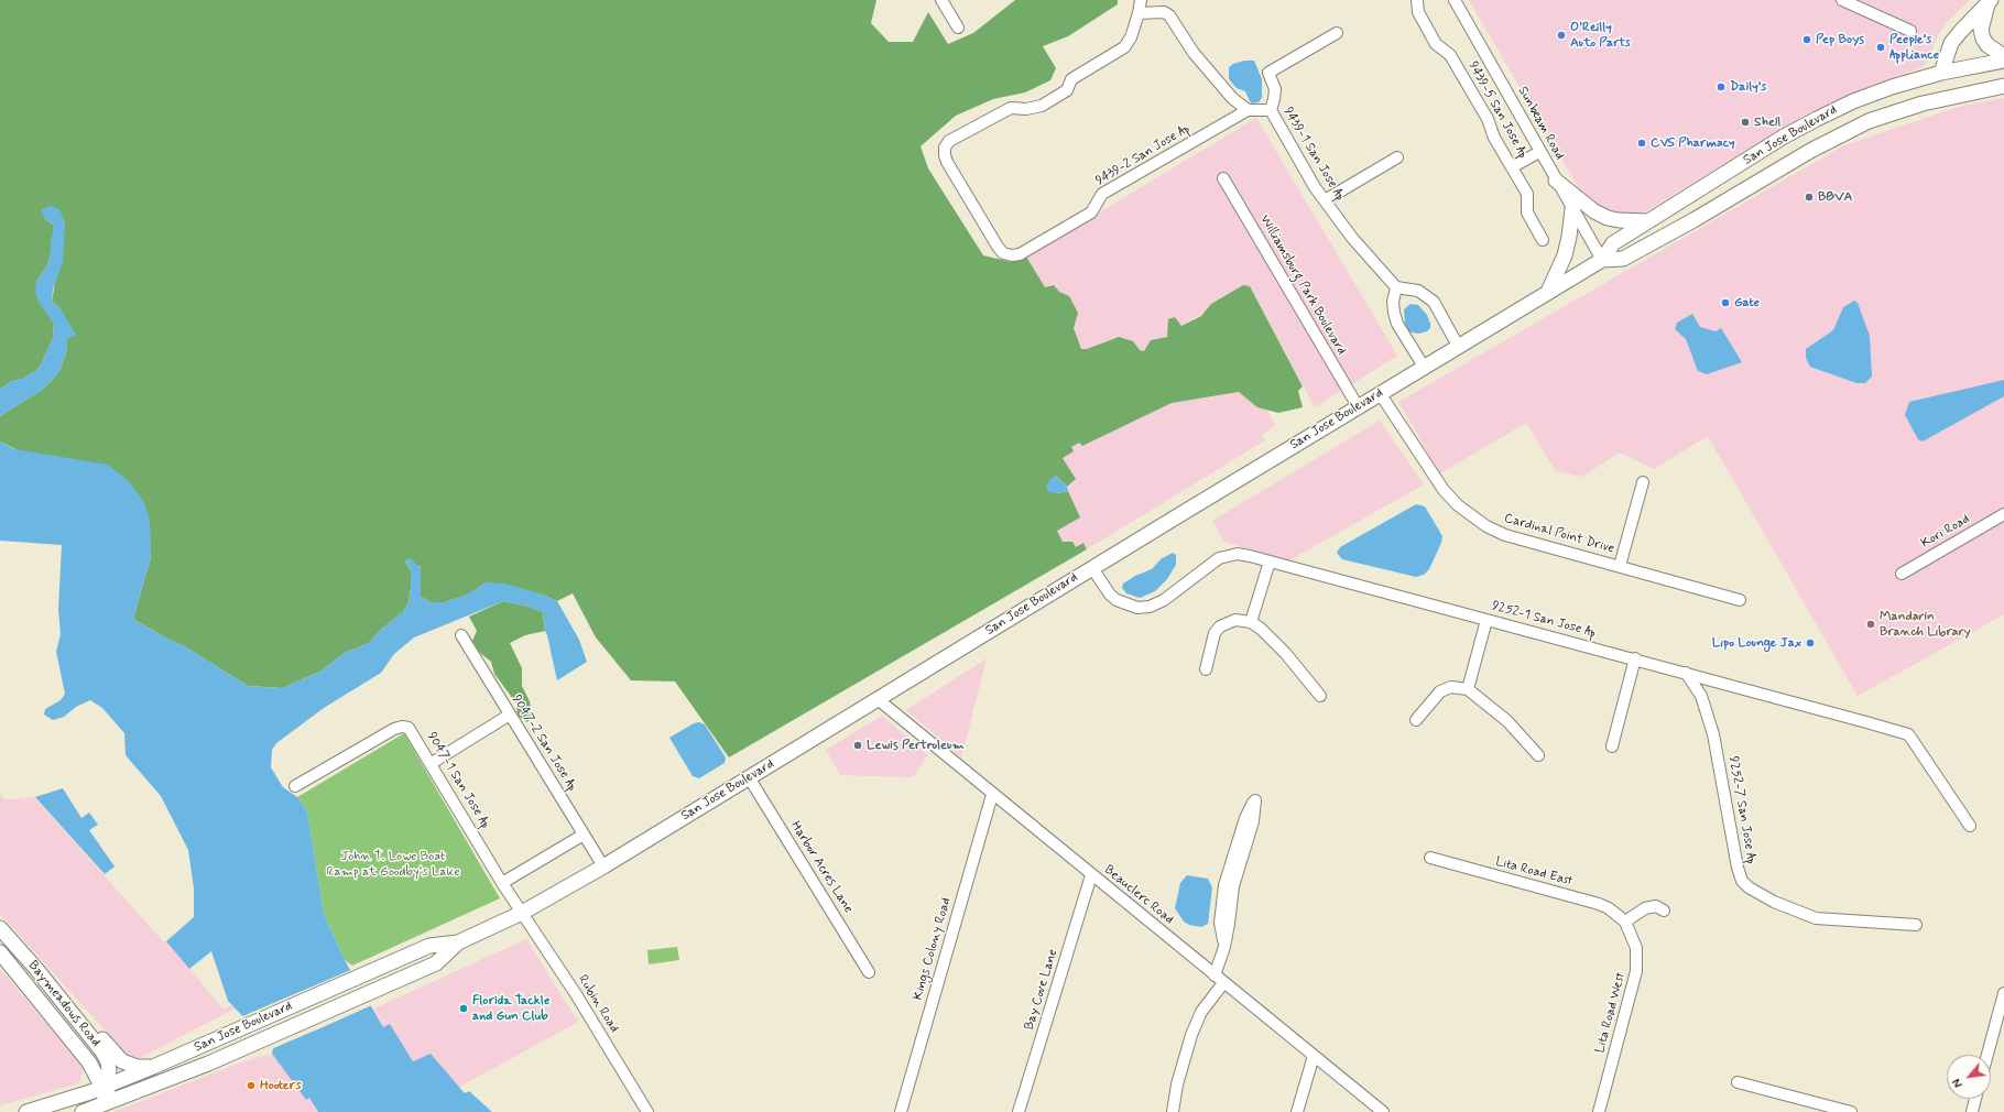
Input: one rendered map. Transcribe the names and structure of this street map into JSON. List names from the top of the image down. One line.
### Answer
{"streets":{"main road":["San Jose Boulevard","Baymeadows Road"],"street":["9439-5 San Jose Ap","Sunbeam Road","9439-1 San Jose Ap","9439-2 San Jose Ap","Williamsburg Park Boulevard","Kori Road","Cardinal Point Drive","9252-1 San Jose Ap","9047-2 San Jose Ap","9047-1 San Jose Ap","9252-7 San Jose Ap","Harbor Acres Lane","Lita Road East","Beauclerc Road","Kings Colony Road","Bay Cove Lane","Rubin Road","Lita Road West"]},"crossings":[["Sunbeam Road","San Jose Boulevard"],["San Jose Boulevard","Williamsburg Park Boulevard"],["San Jose Boulevard","Cardinal Point Drive"],["San Jose Boulevard","9252-1 San Jose Ap"],["San Jose Boulevard","9047-2 San Jose Ap"],["San Jose Boulevard","9047-1 San Jose Ap"],["San Jose Boulevard","Harbor Acres Lane"],["San Jose Boulevard","Beauclerc Road"],["San Jose Boulevard","Baymeadows Road"],["San Jose Boulevard","Rubin Road"],["9439-1 San Jose Ap","9439-2 San Jose Ap"],["9252-1 San Jose Ap","9252-7 San Jose Ap"],["9047-1 San Jose Ap","Rubin Road"],["Lita Road East","Lita Road West"],["Beauclerc Road","Kings Colony Road"],["Beauclerc Road","Bay Cove Lane"]],"parks":["John T. Lowe Boat Ramp at Goodby's Lake"],"places":["O'Reilly Auto Parts","Pep Boys","Peeple’s Appliance","Daily’s","Shell","CVS Pharmacy","BBVA","Gate","Mandarin Branch Library","Lipo Lounge Jax","Lewis Pertroleum","Florida Tackle and Gun Club","Hooters"],"north":"bottom left"}
